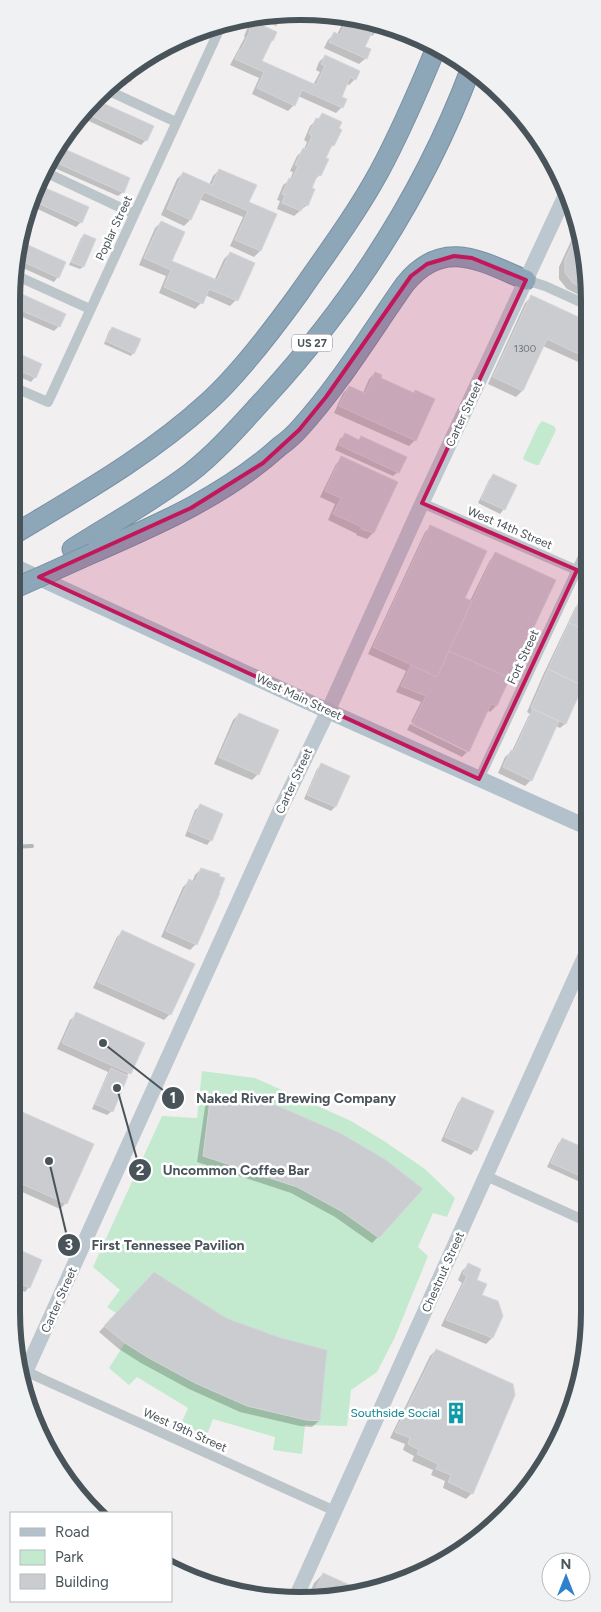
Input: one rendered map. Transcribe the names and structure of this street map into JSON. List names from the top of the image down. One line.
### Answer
{"streets":{"highway":["US 27"],"main road":["West Main Street"],"street":["Poplar Street","Carter Street","West 14th Street","Fort Street","Chestnut Street","West 19th Street"]},"crossings":[["Carter Street","West 14th Street"],["Carter Street","West Main Street"],["West 14th Street","Fort Street"],["Fort Street","West Main Street"],["Chestnut Street","West 19th Street"]],"places":{"other":["Naked River Brewing Company","Uncommon Coffee Bar","First Tennessee Pavilion"],"building":["Southside Social"]},"house_numbers":["1300"],"legend":["Road","Park","Building"],"north":"top"}
